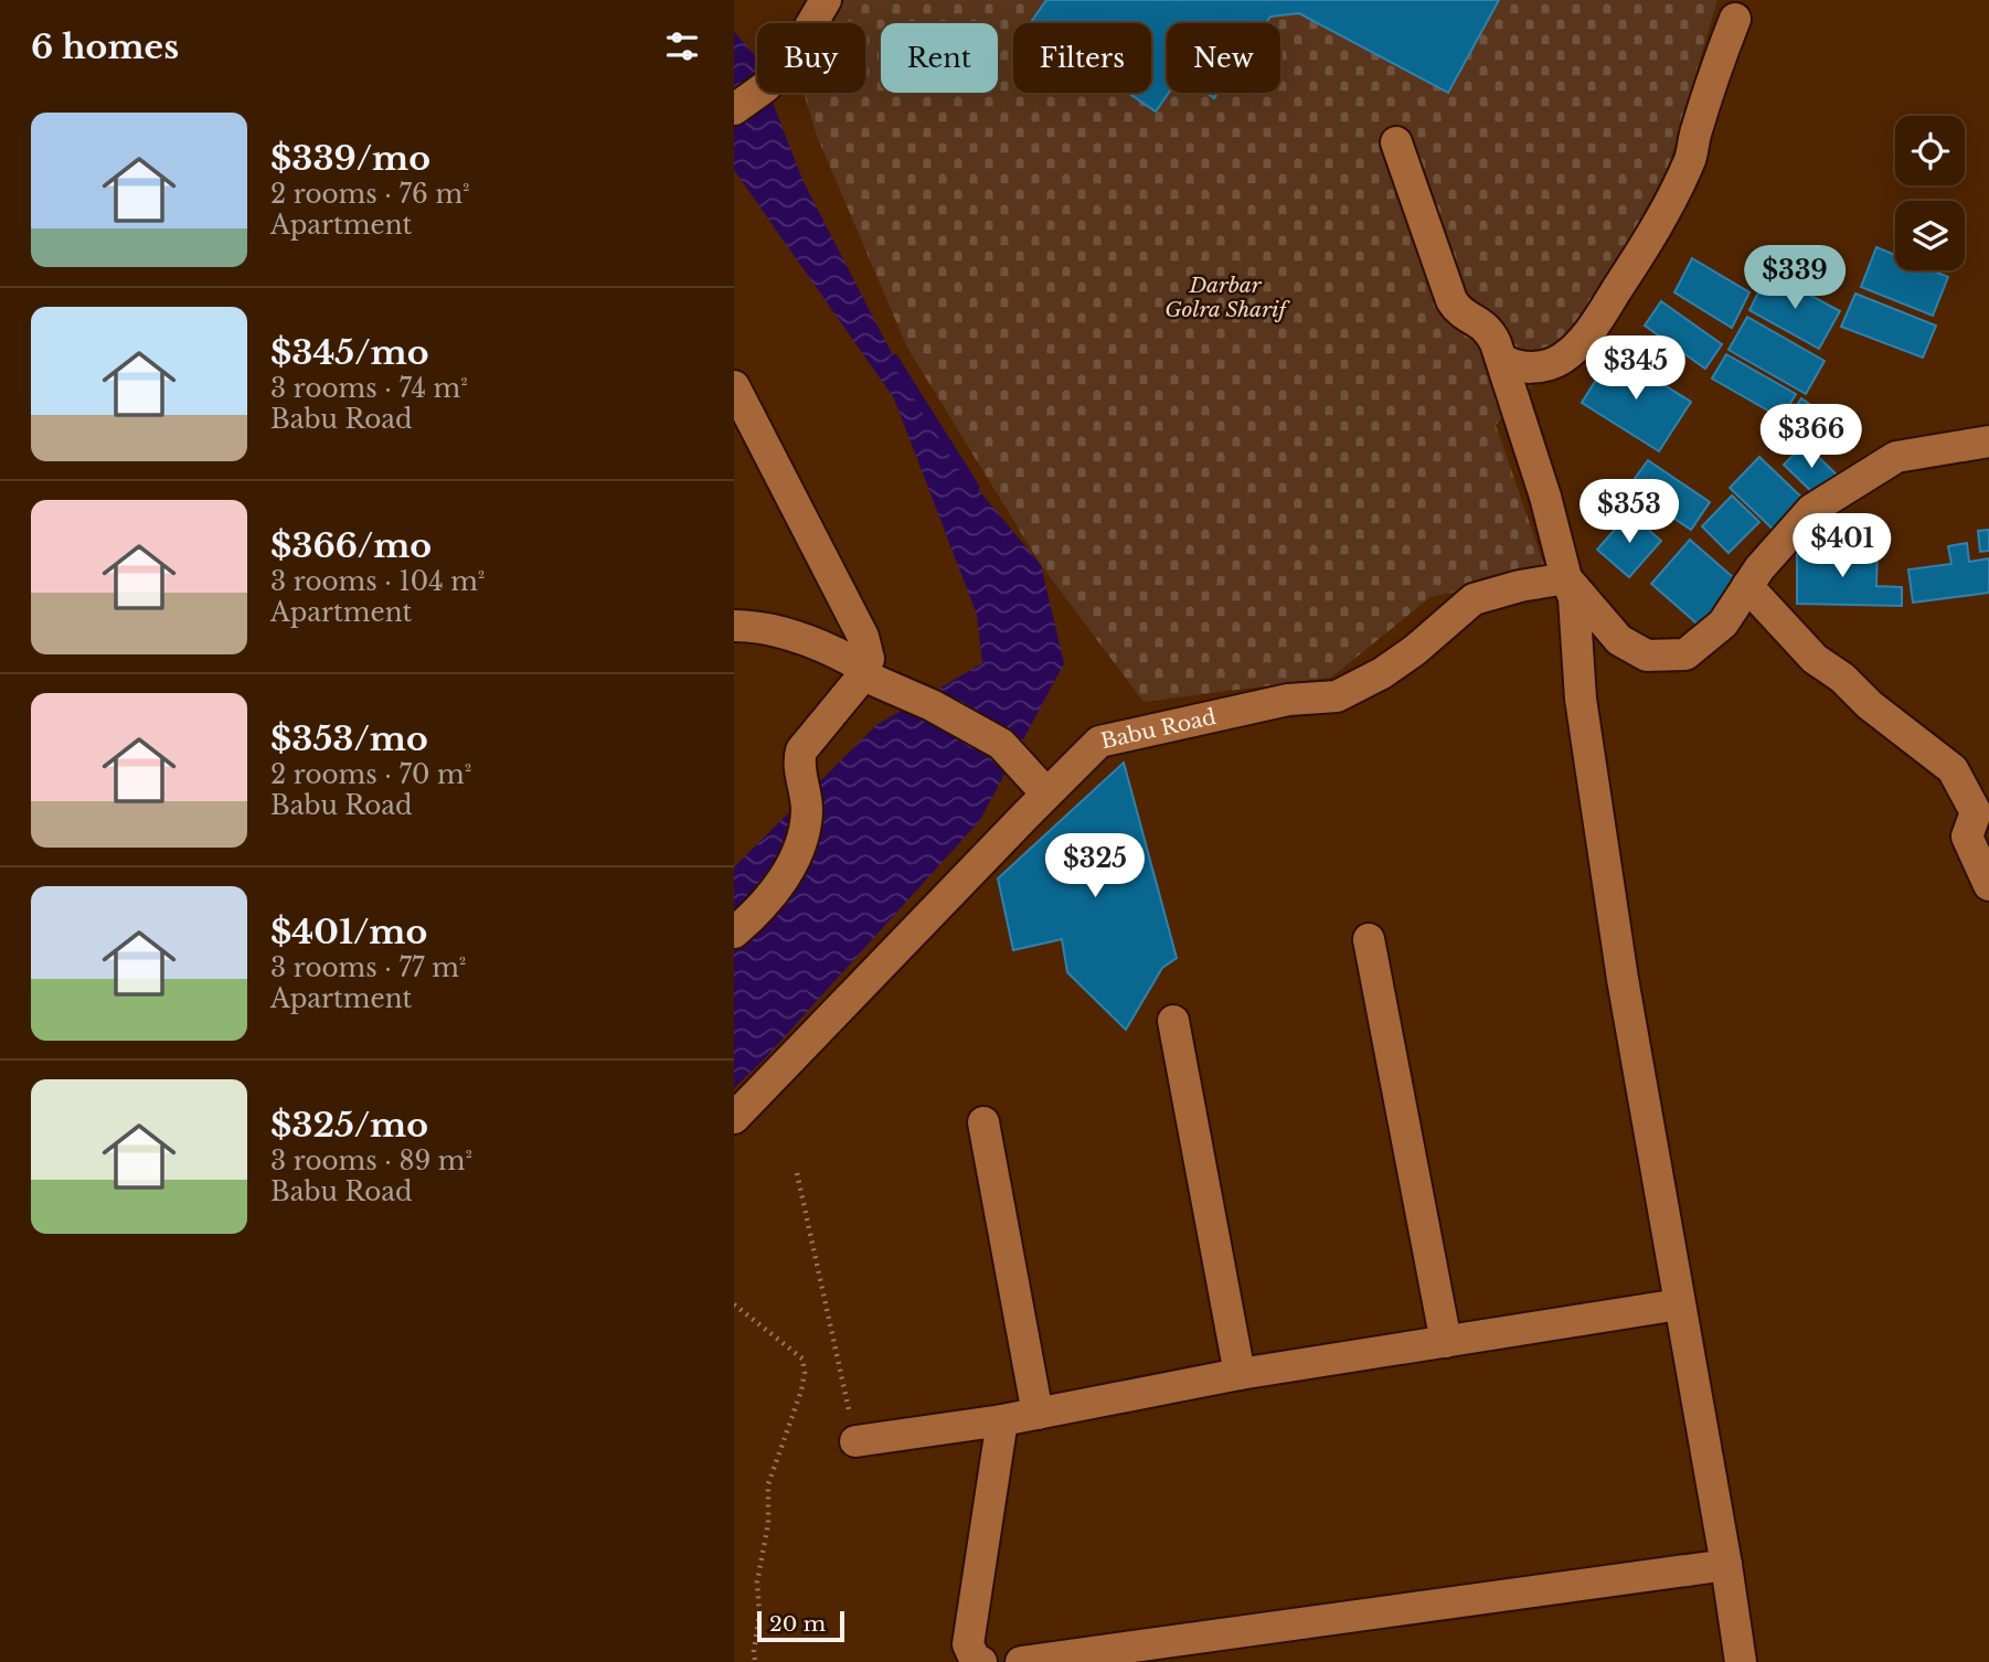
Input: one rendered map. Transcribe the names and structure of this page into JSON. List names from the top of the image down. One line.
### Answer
{"streets":{"street":["Babu Road"]},"parks":["Darbar Golra Sharif"],"scale_bar":"20 m","page":{"heading":"6 homes","chip":["Buy","Rent","Filters","New"],"list":[{"name":"$339/mo","note":"2 rooms · 76 m² · Apartment"},{"name":"$345/mo","note":"3 rooms · 74 m² · Babu Road"},{"name":"$366/mo","note":"3 rooms · 104 m² · Apartment"},{"name":"$353/mo","note":"2 rooms · 70 m² · Babu Road"},{"name":"$401/mo","note":"3 rooms · 77 m² · Apartment"},{"name":"$325/mo","note":"3 rooms · 89 m² · Babu Road"}],"price":["$339","$345","$366","$353","$401","$325"],"scale":"20 m"}}
